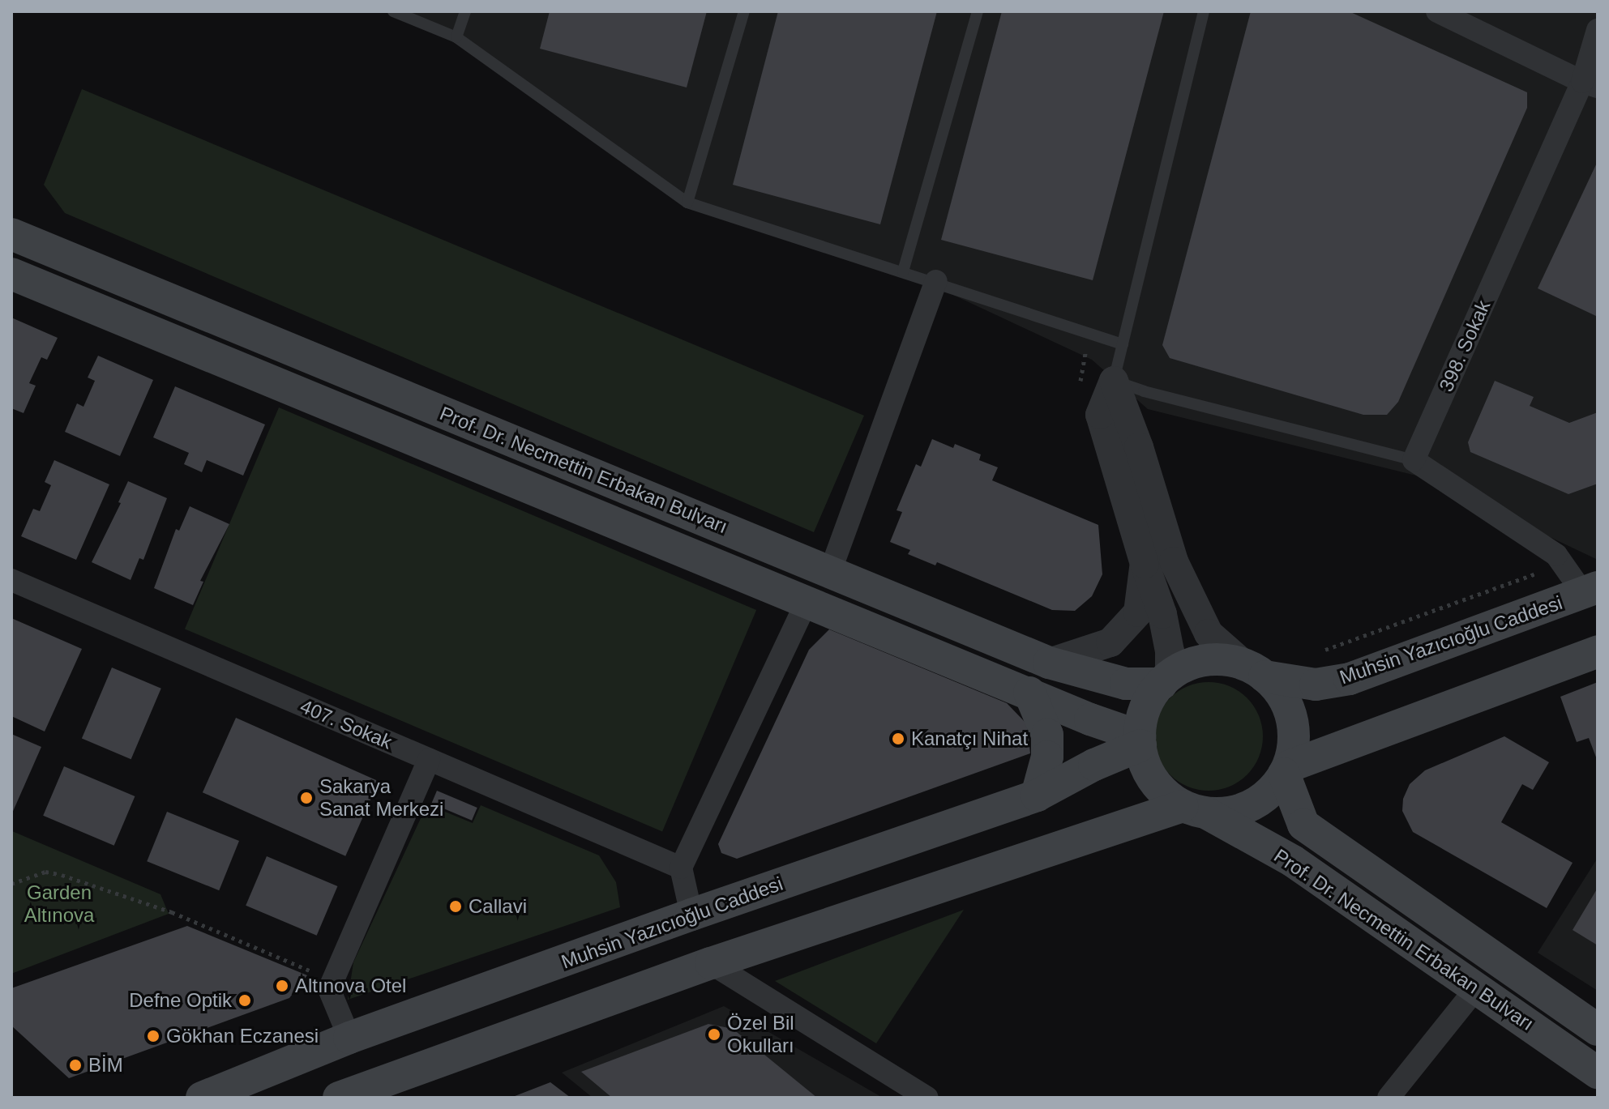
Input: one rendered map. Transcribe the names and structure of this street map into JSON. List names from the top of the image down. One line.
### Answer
{"streets":{"main road":["Prof. Dr. Necmettin Erbakan Bulvarı","Muhsin Yazıcıoğlu Caddesi"],"street":["398. Sokak","407. Sokak"]},"crossings":[["Prof. Dr. Necmettin Erbakan Bulvarı","Muhsin Yazıcıoğlu Caddesi"]],"parks":["Garden Altınova"],"places":["Kanatçı Nihat","Sakarya Sanat Merkezi","Callavi","Altınova Otel","Defne Optik","Özel Bil Okulları","Gökhan Eczanesi","BİM"]}
